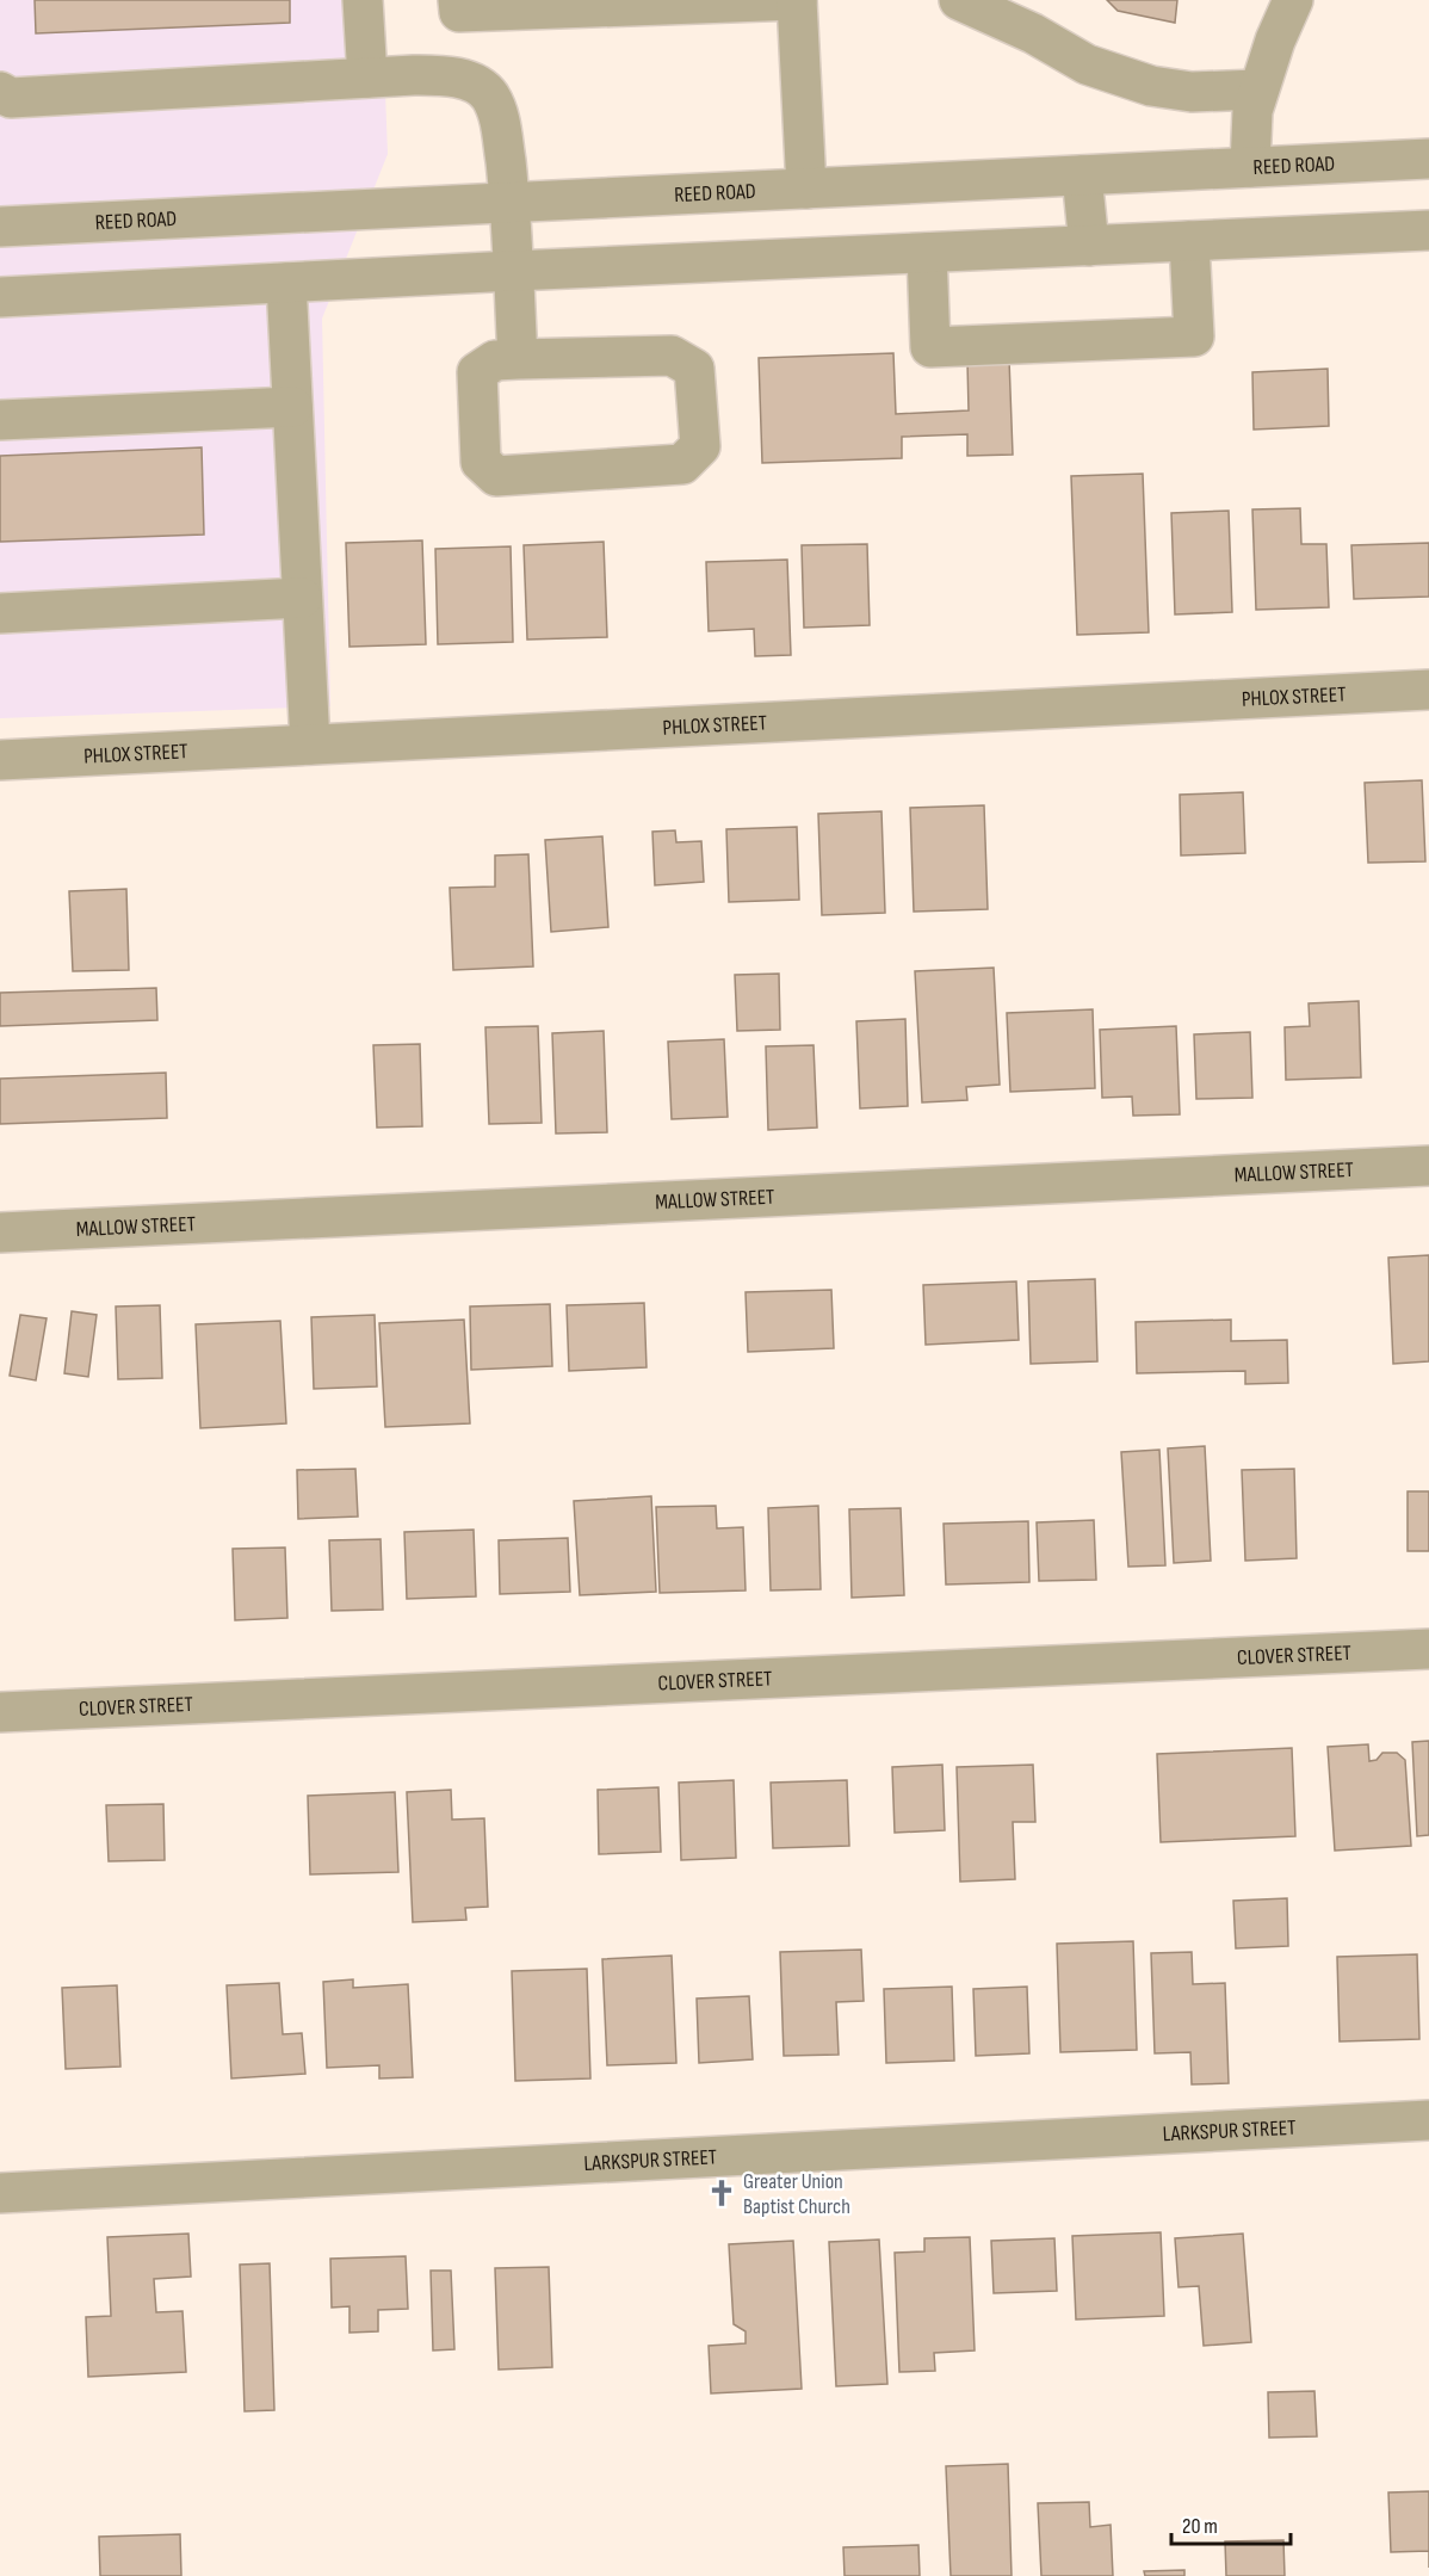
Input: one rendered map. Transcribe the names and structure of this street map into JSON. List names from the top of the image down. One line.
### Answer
{"streets":{"street":["REED ROAD","PHLOX STREET","MALLOW STREET","CLOVER STREET","LARKSPUR STREET"]},"places":{"church":["Greater Union Baptist Church"]},"scale_bar":"20 m"}
